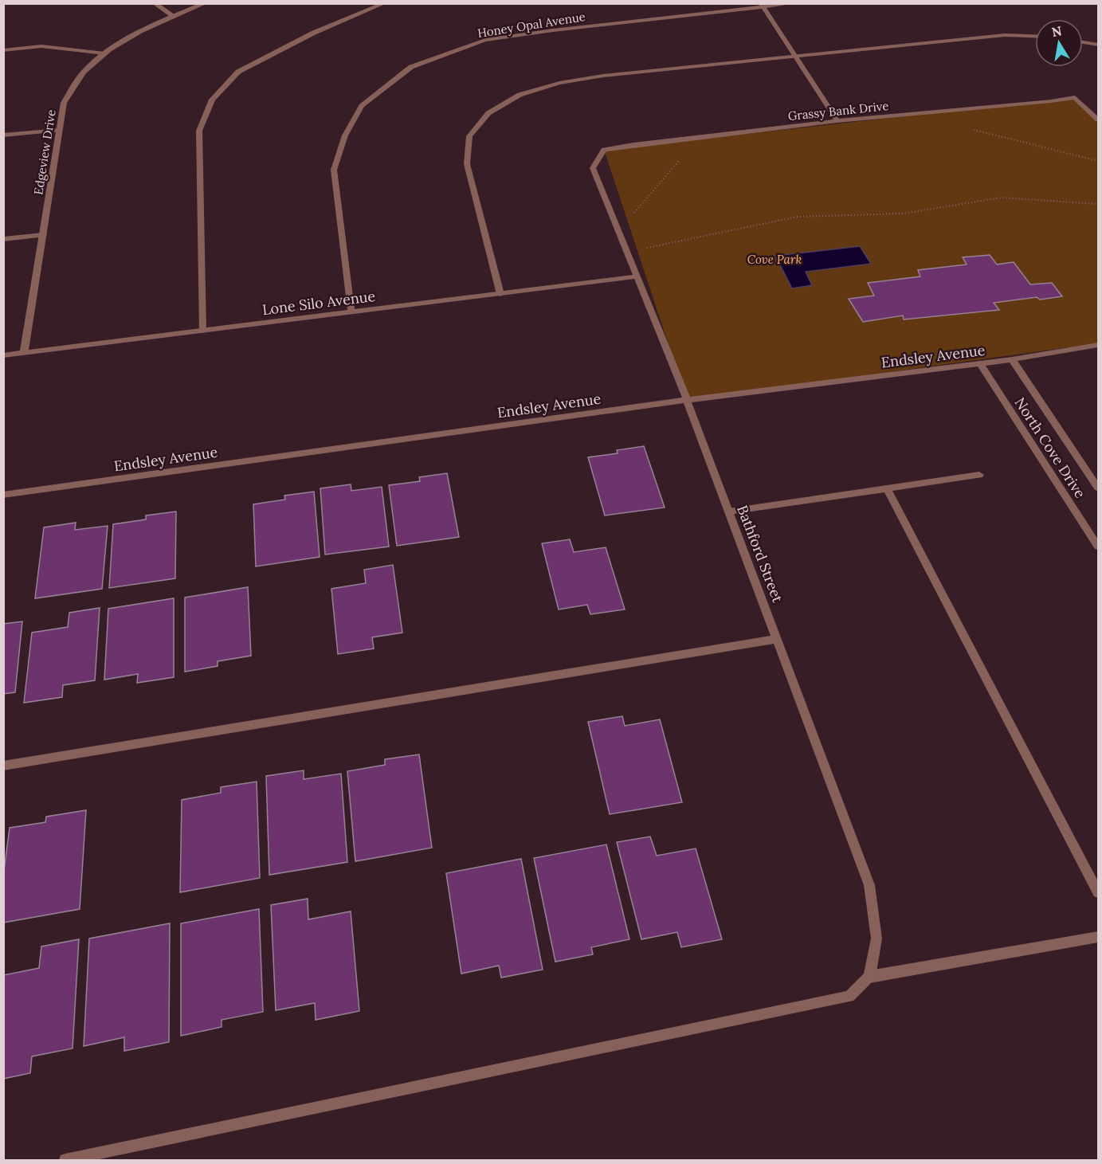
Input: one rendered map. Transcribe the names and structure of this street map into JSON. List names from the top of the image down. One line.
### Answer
{"streets":{"street":["Honey Opal Avenue","Grassy Bank Drive","Edgeview Drive","Lone Silo Avenue","Endsley Avenue","North Cove Drive","Bathford Street"]},"crossings":[["Honey Opal Avenue","Lone Silo Avenue"],["Grassy Bank Drive","Bathford Street"],["Edgeview Drive","Lone Silo Avenue"],["Lone Silo Avenue","Bathford Street"],["Endsley Avenue","North Cove Drive"],["Endsley Avenue","Bathford Street"]],"parks":["Cove Park"],"north":"top"}
